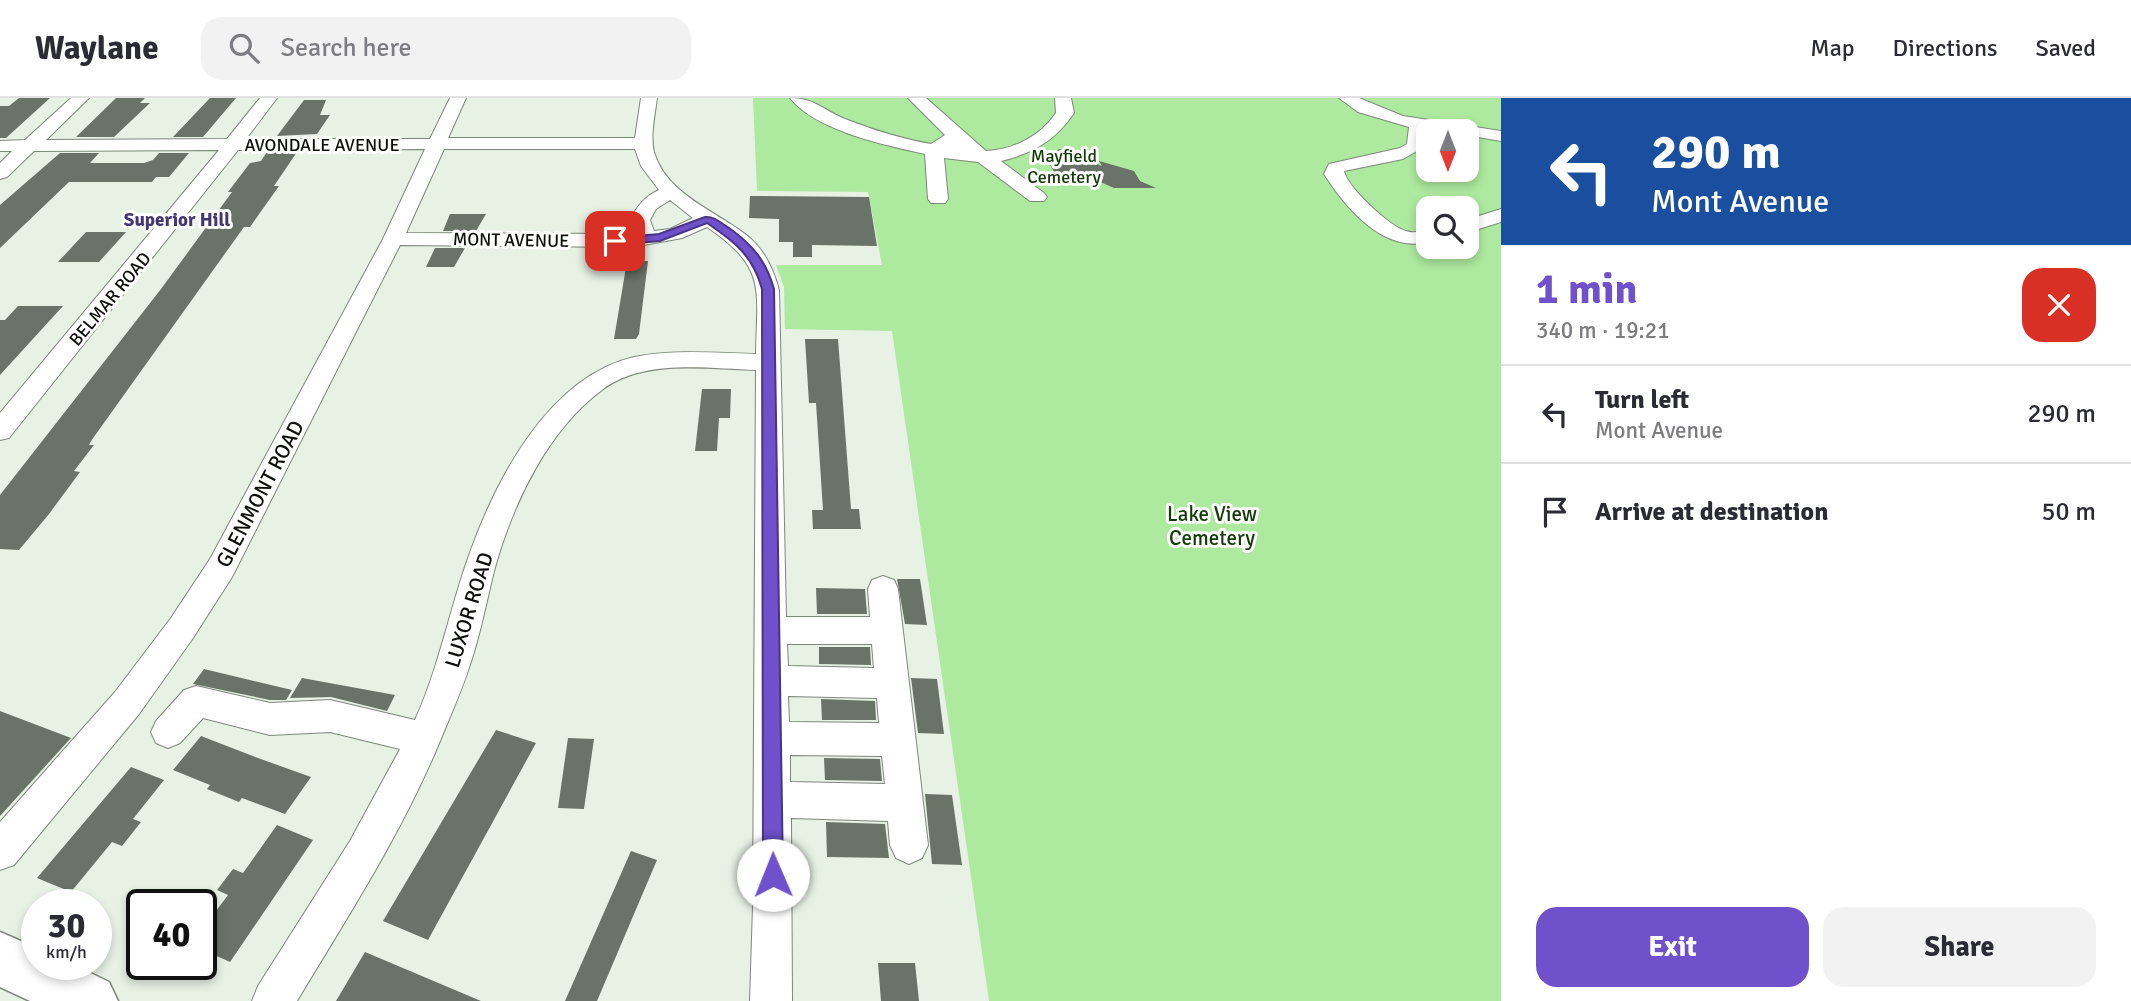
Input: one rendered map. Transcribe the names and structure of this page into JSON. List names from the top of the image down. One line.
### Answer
{"streets":{"street":["AVONDALE AVENUE","MONT AVENUE","BELMAR ROAD","GLENMONT ROAD","LUXOR ROAD"]},"crossings":[["AVONDALE AVENUE","BELMAR ROAD"],["AVONDALE AVENUE","GLENMONT ROAD"],["MONT AVENUE","GLENMONT ROAD"]],"districts":["Superior Hill"],"parks":["Mayfield Cemetery","Lake View Cemetery"],"north":"bottom","page":{"header":"Waylane","search":"Search here","nav":["Map","Directions","Saved"],"turn":["290 m","Mont Avenue"],"heading":["1 min","340 m · 19:21"],"list":[{"name":"Turn left","note":"Mont Avenue","value":"290 m"},{"name":"Arrive at destination","value":"50 m"}],"speed":"30 km/h","limit":"40","buttons":["Exit","Share"]}}
